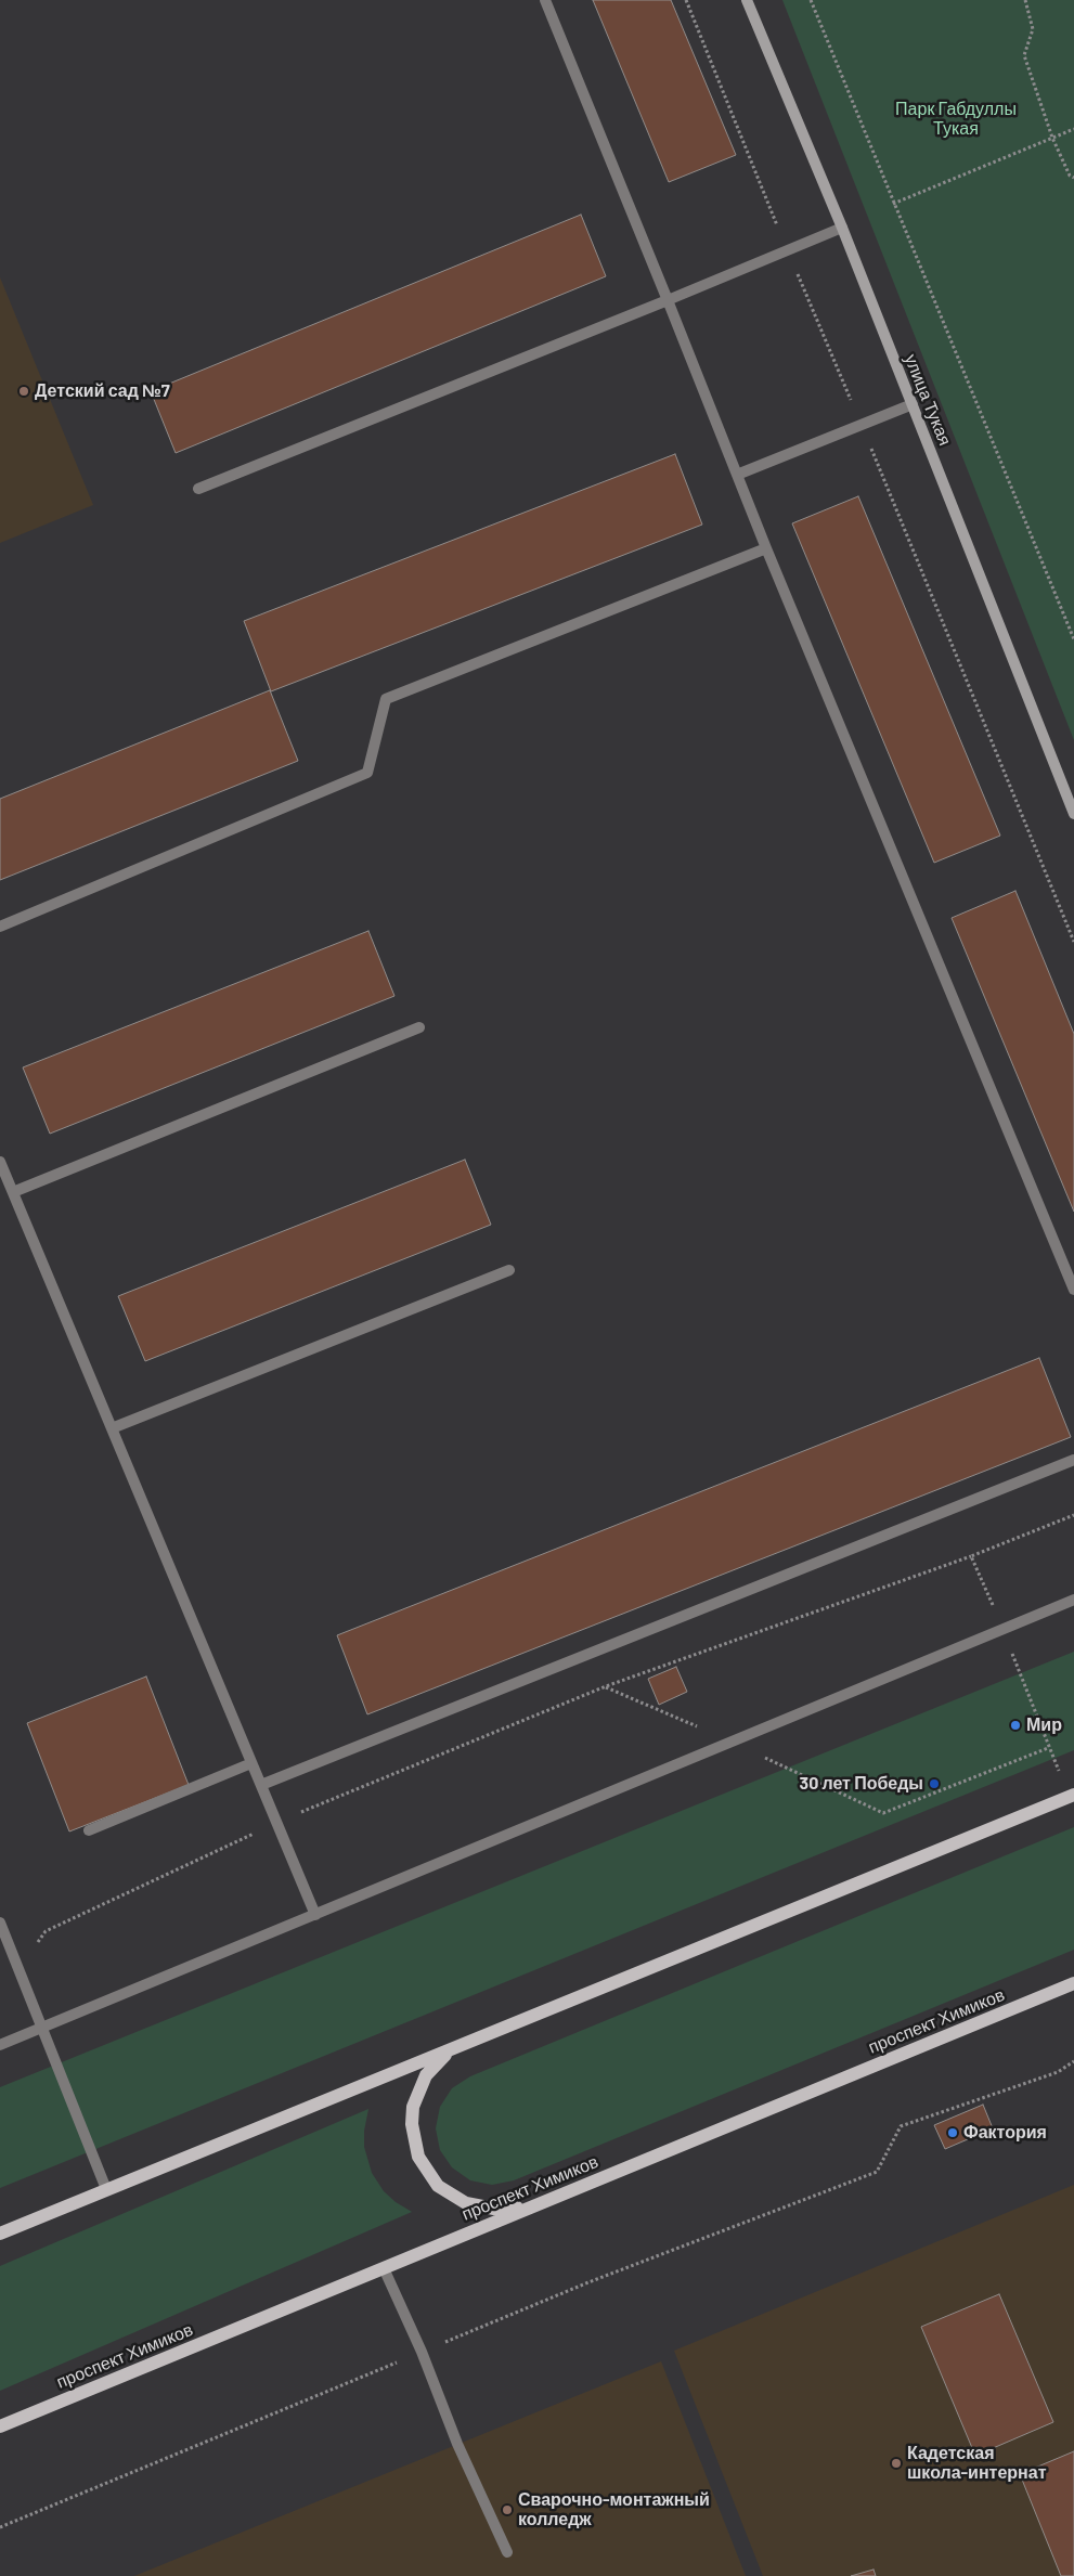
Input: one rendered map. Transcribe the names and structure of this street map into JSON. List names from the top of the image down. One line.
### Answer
{"streets":{"main road":["проспект Химиков"],"street":["улица Тукая"]},"parks":["Парк Габдуллы Тукая"],"places":["Детский сад №7","Мир","30 лет Победы","Фактория","Кадетская школа-интернат","Сварочно-монтажный колледж"]}
